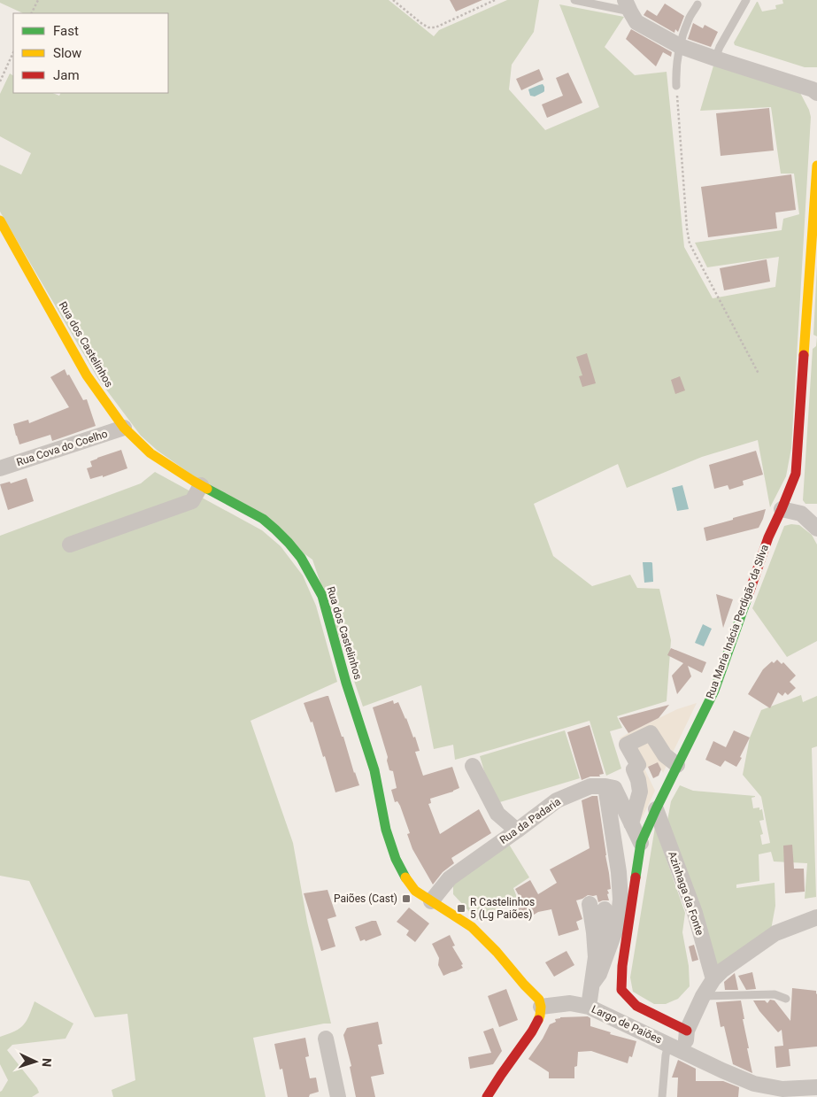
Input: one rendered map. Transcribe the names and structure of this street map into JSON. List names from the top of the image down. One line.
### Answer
{"streets":{"street":["Rua dos Castelinhos","Rua Cova do Coelho","Rua Maria Inácia Perdigão da Silva","Rua da Padaria","Azinhaga da Fonte","Largo de Paiões"]},"crossings":[["Rua dos Castelinhos","Rua Cova do Coelho"],["Rua dos Castelinhos","Rua da Padaria"],["Rua dos Castelinhos","Largo de Paiões"],["Rua Maria Inácia Perdigão da Silva","Azinhaga da Fonte"]],"places":{"transit":["Paiões (Cast)","R Castelinhos 5 (Lg Paiões)"]},"legend":["Fast","Slow","Jam"],"north":"right"}
